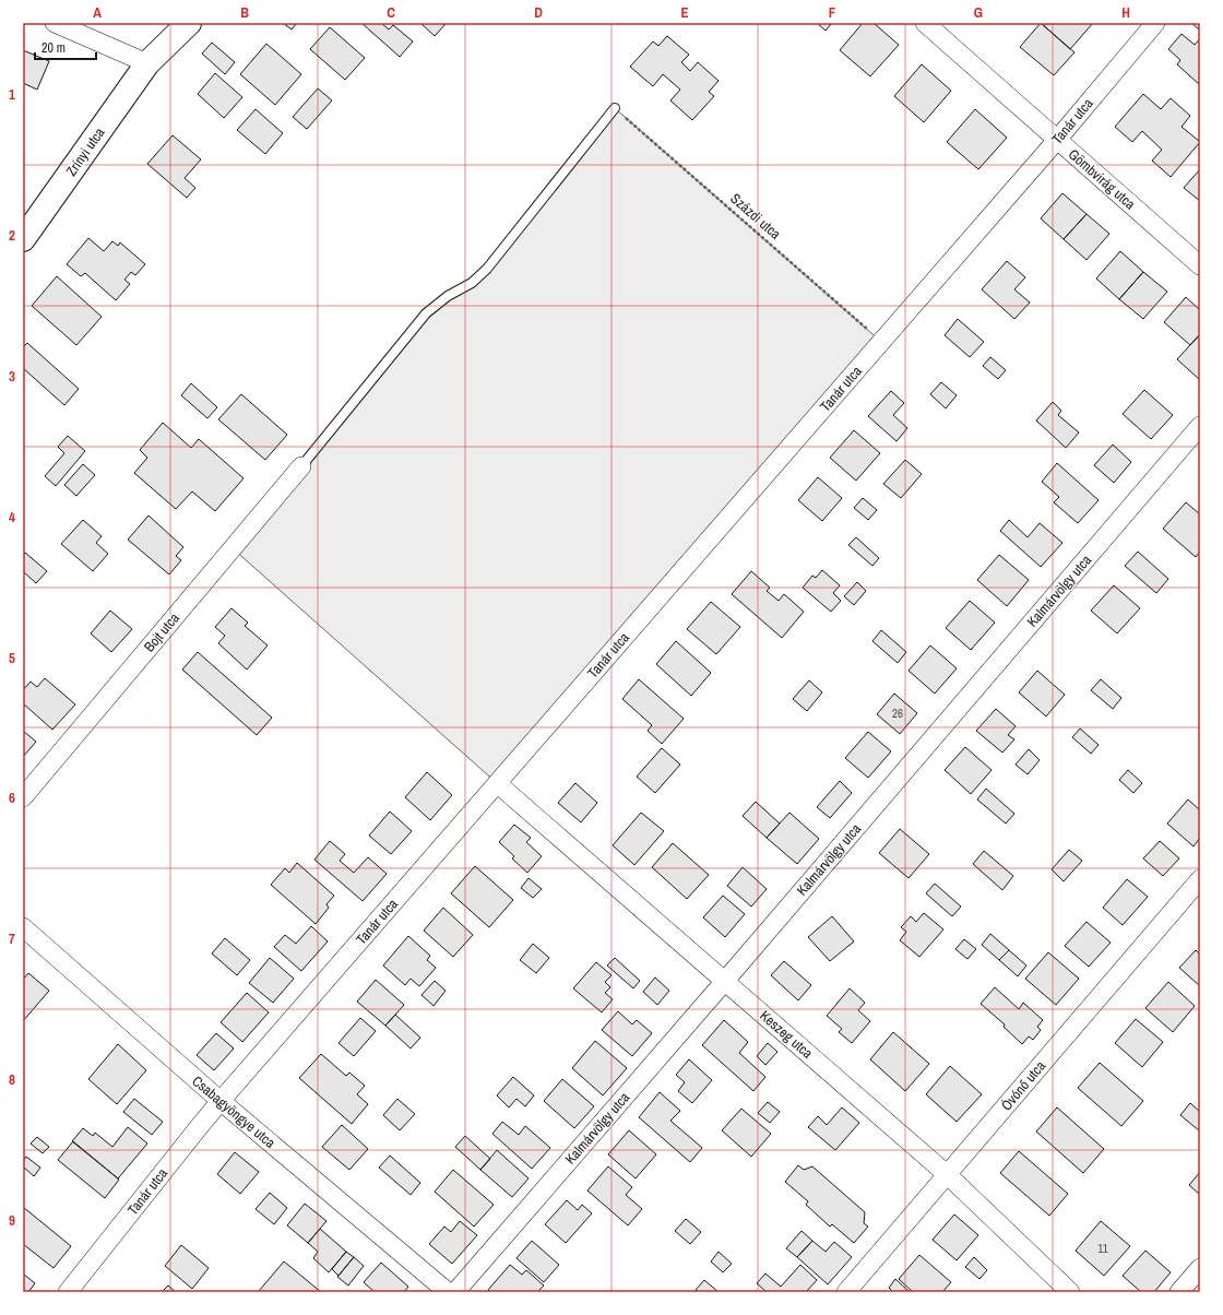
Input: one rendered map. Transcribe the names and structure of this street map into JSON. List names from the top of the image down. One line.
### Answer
{"streets":{"main road":["Zrínyi utca"],"street":["Tanár utca","Gömbvirág utca","Kalmárvölgy utca","Bojt utca","Keszeg utca","Óvónő utca","Csabagyöngye utca"],"path":["Százdi utca"]},"crossings":[["Tanár utca","Gömbvirág utca"],["Tanár utca","Százdi utca"],["Tanár utca","Keszeg utca"],["Tanár utca","Csabagyöngye utca"],["Kalmárvölgy utca","Keszeg utca"],["Keszeg utca","Óvónő utca"]],"house_numbers":["26","11"],"scale_bar":"20 m","grid":{"columns":["A","B","C","D","E","F","G","H"],"rows":["1","2","3","4","5","6","7","8","9"]}}
